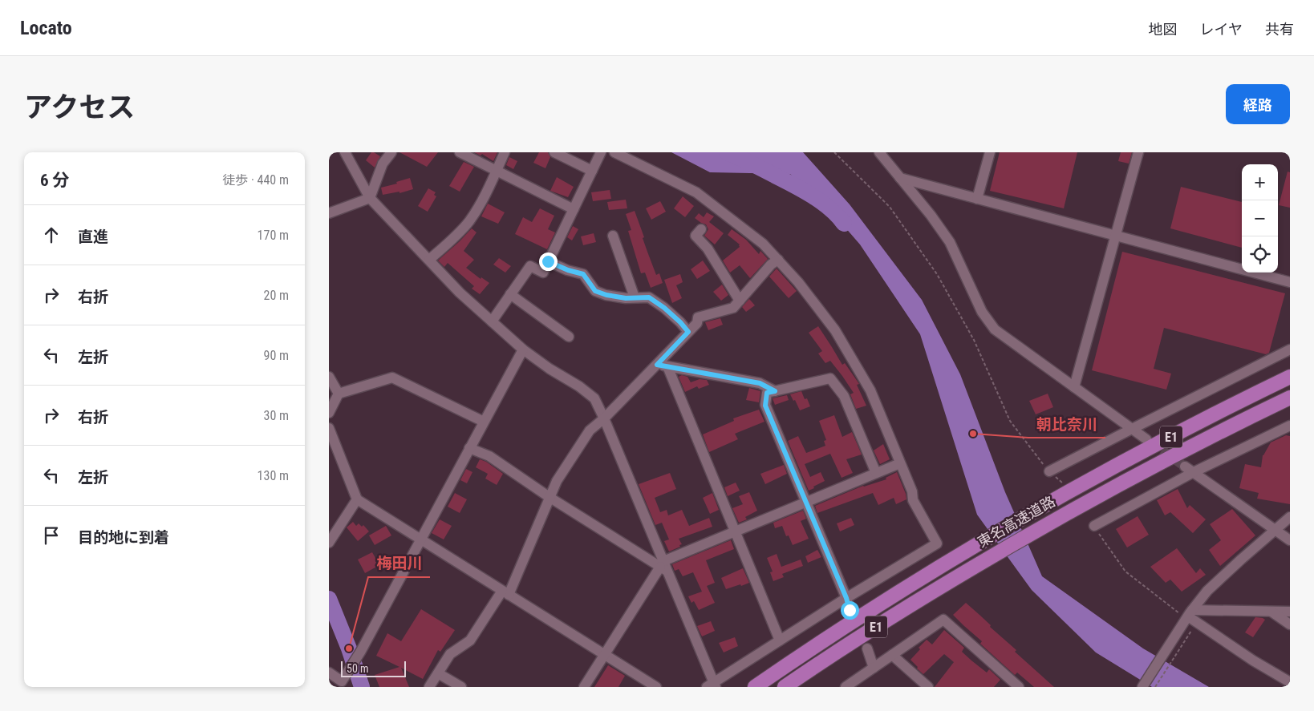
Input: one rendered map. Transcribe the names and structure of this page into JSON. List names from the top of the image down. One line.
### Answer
{"streets":{"highway":["E1","東名高速道路"]},"places":["朝比奈川","梅田川"],"scale_bar":"50 m","page":{"header":"Locato","nav":["地図","レイヤ","共有"],"title":"アクセス","buttons":"経路","heading":["6 分","徒歩 · 440 m"],"map_buttons":["+","−"],"list":[["直進","170 m"],["右折","20 m"],["左折","90 m"],["右折","30 m"],["左折","130 m"],"目的地に到着"],"scale":"50 m"}}
